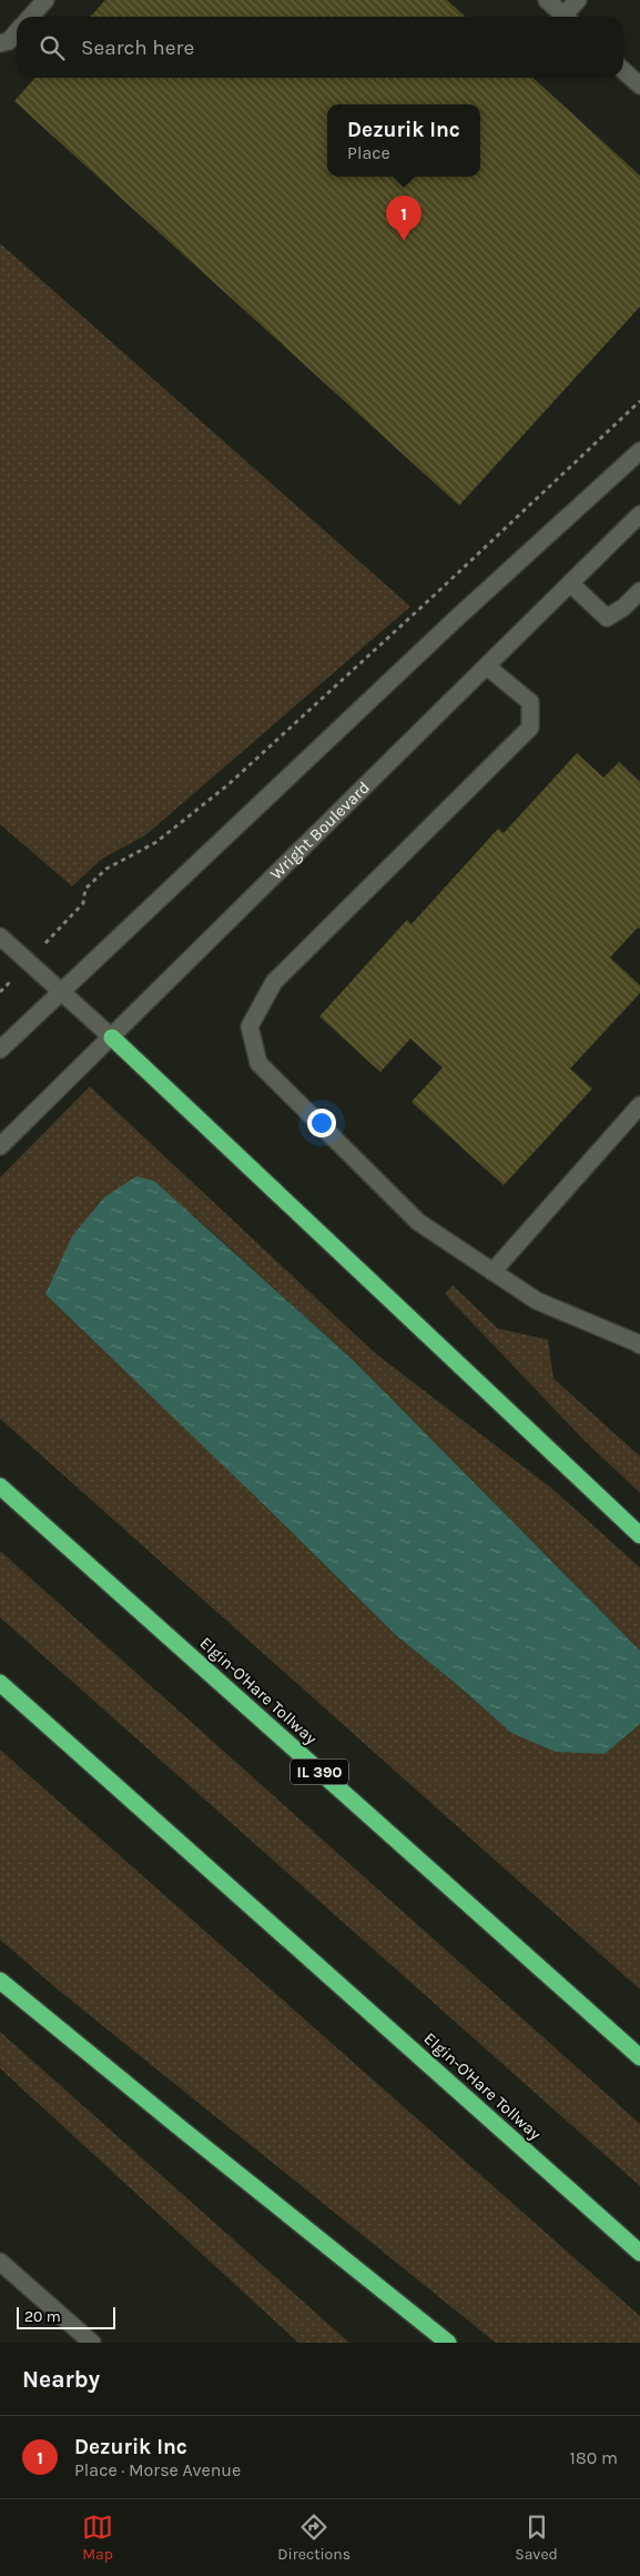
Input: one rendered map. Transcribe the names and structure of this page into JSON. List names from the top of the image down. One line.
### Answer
{"streets":{"highway":["Elgin-O'Hare Tollway","IL 390"],"street":["Wright Boulevard"]},"scale_bar":"20 m","page":{"search":"Search here","popup":["Dezurik Inc","Place"],"pins":"1","scale":"20 m","heading":"Nearby","list":[{"mark":"1","name":"Dezurik Inc","note":"Place · Morse Avenue","value":"180 m"}],"nav":["Map","Directions","Saved"]}}
